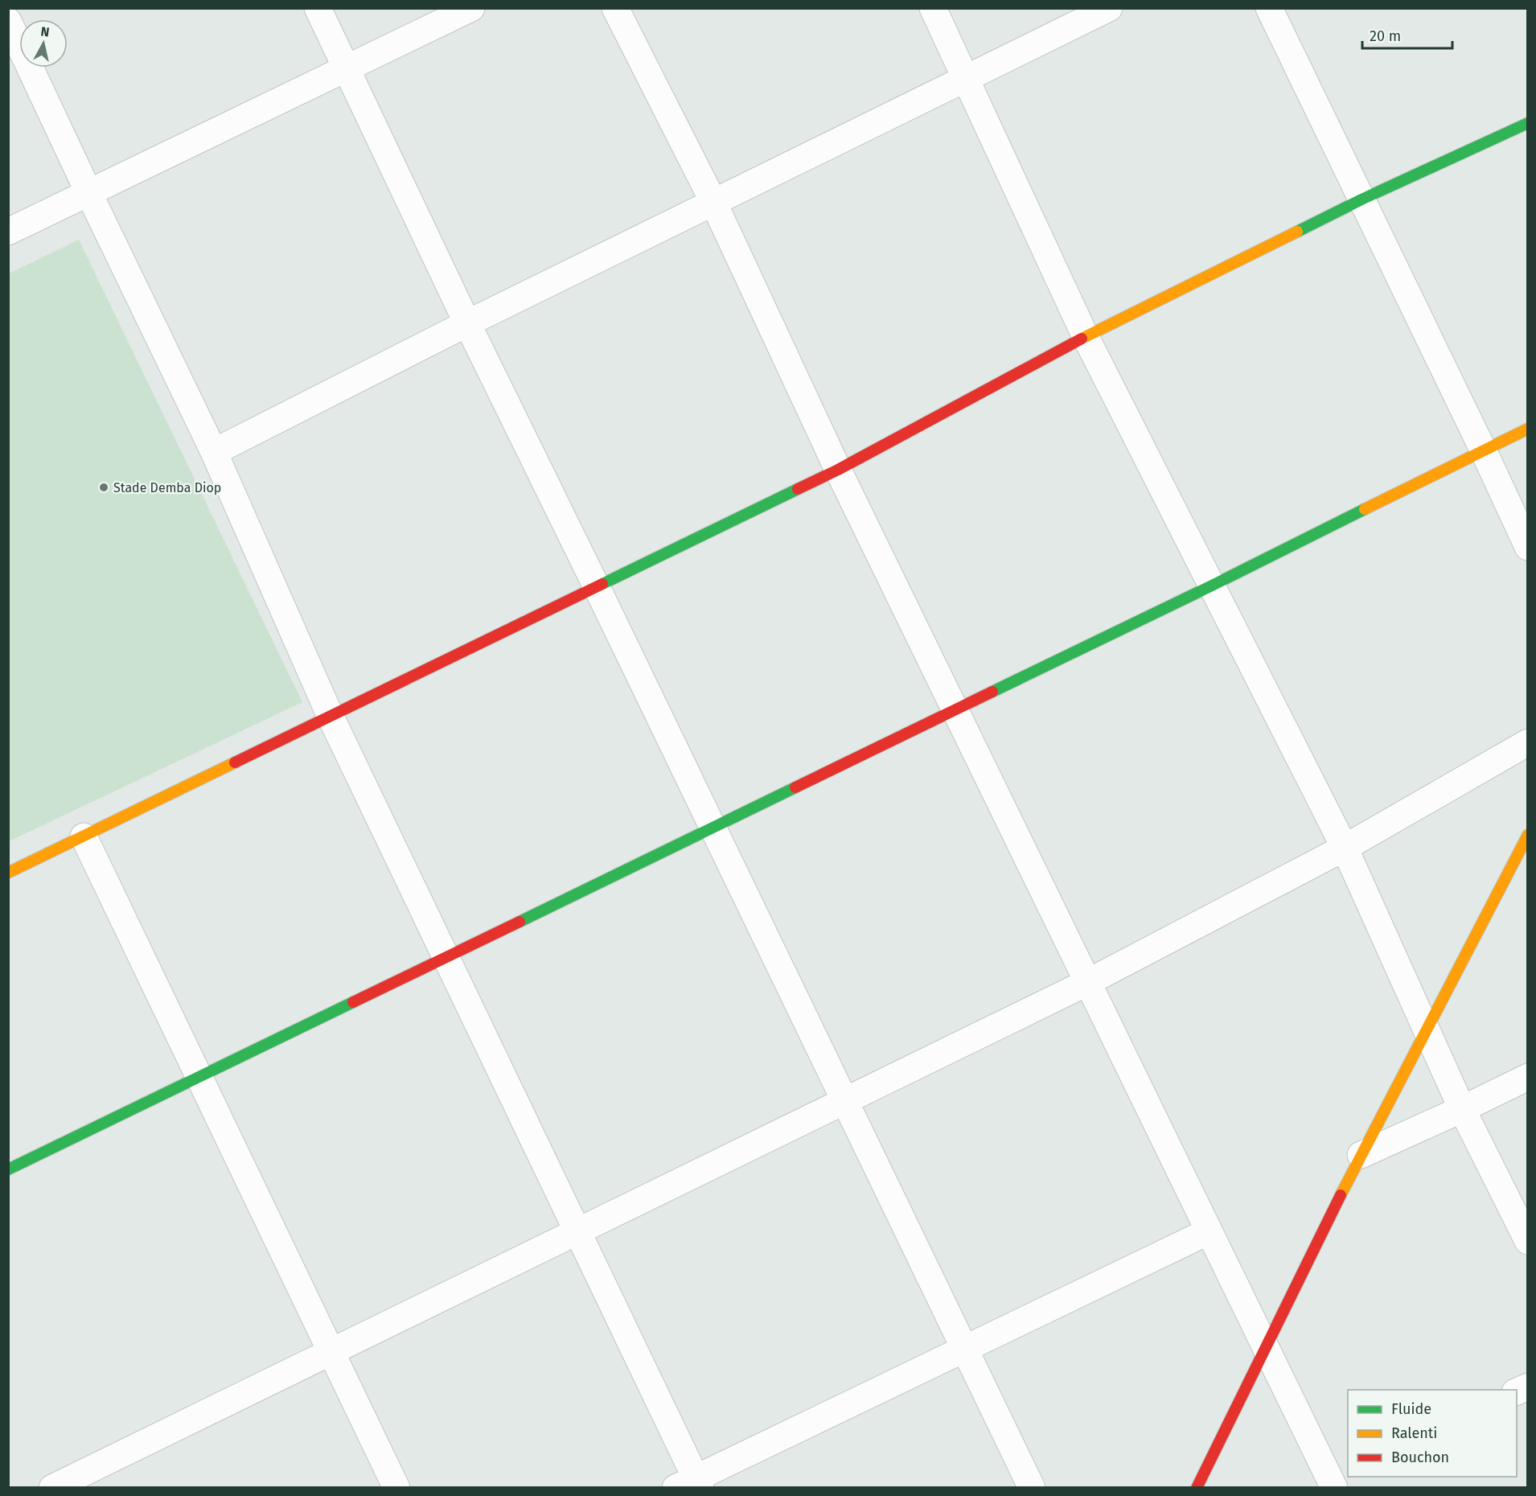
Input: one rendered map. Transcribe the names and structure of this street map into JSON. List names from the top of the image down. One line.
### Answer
{"places":["Stade Demba Diop"],"legend":["Fluide","Ralenti","Bouchon"],"scale_bar":"20 m","north":"top"}
